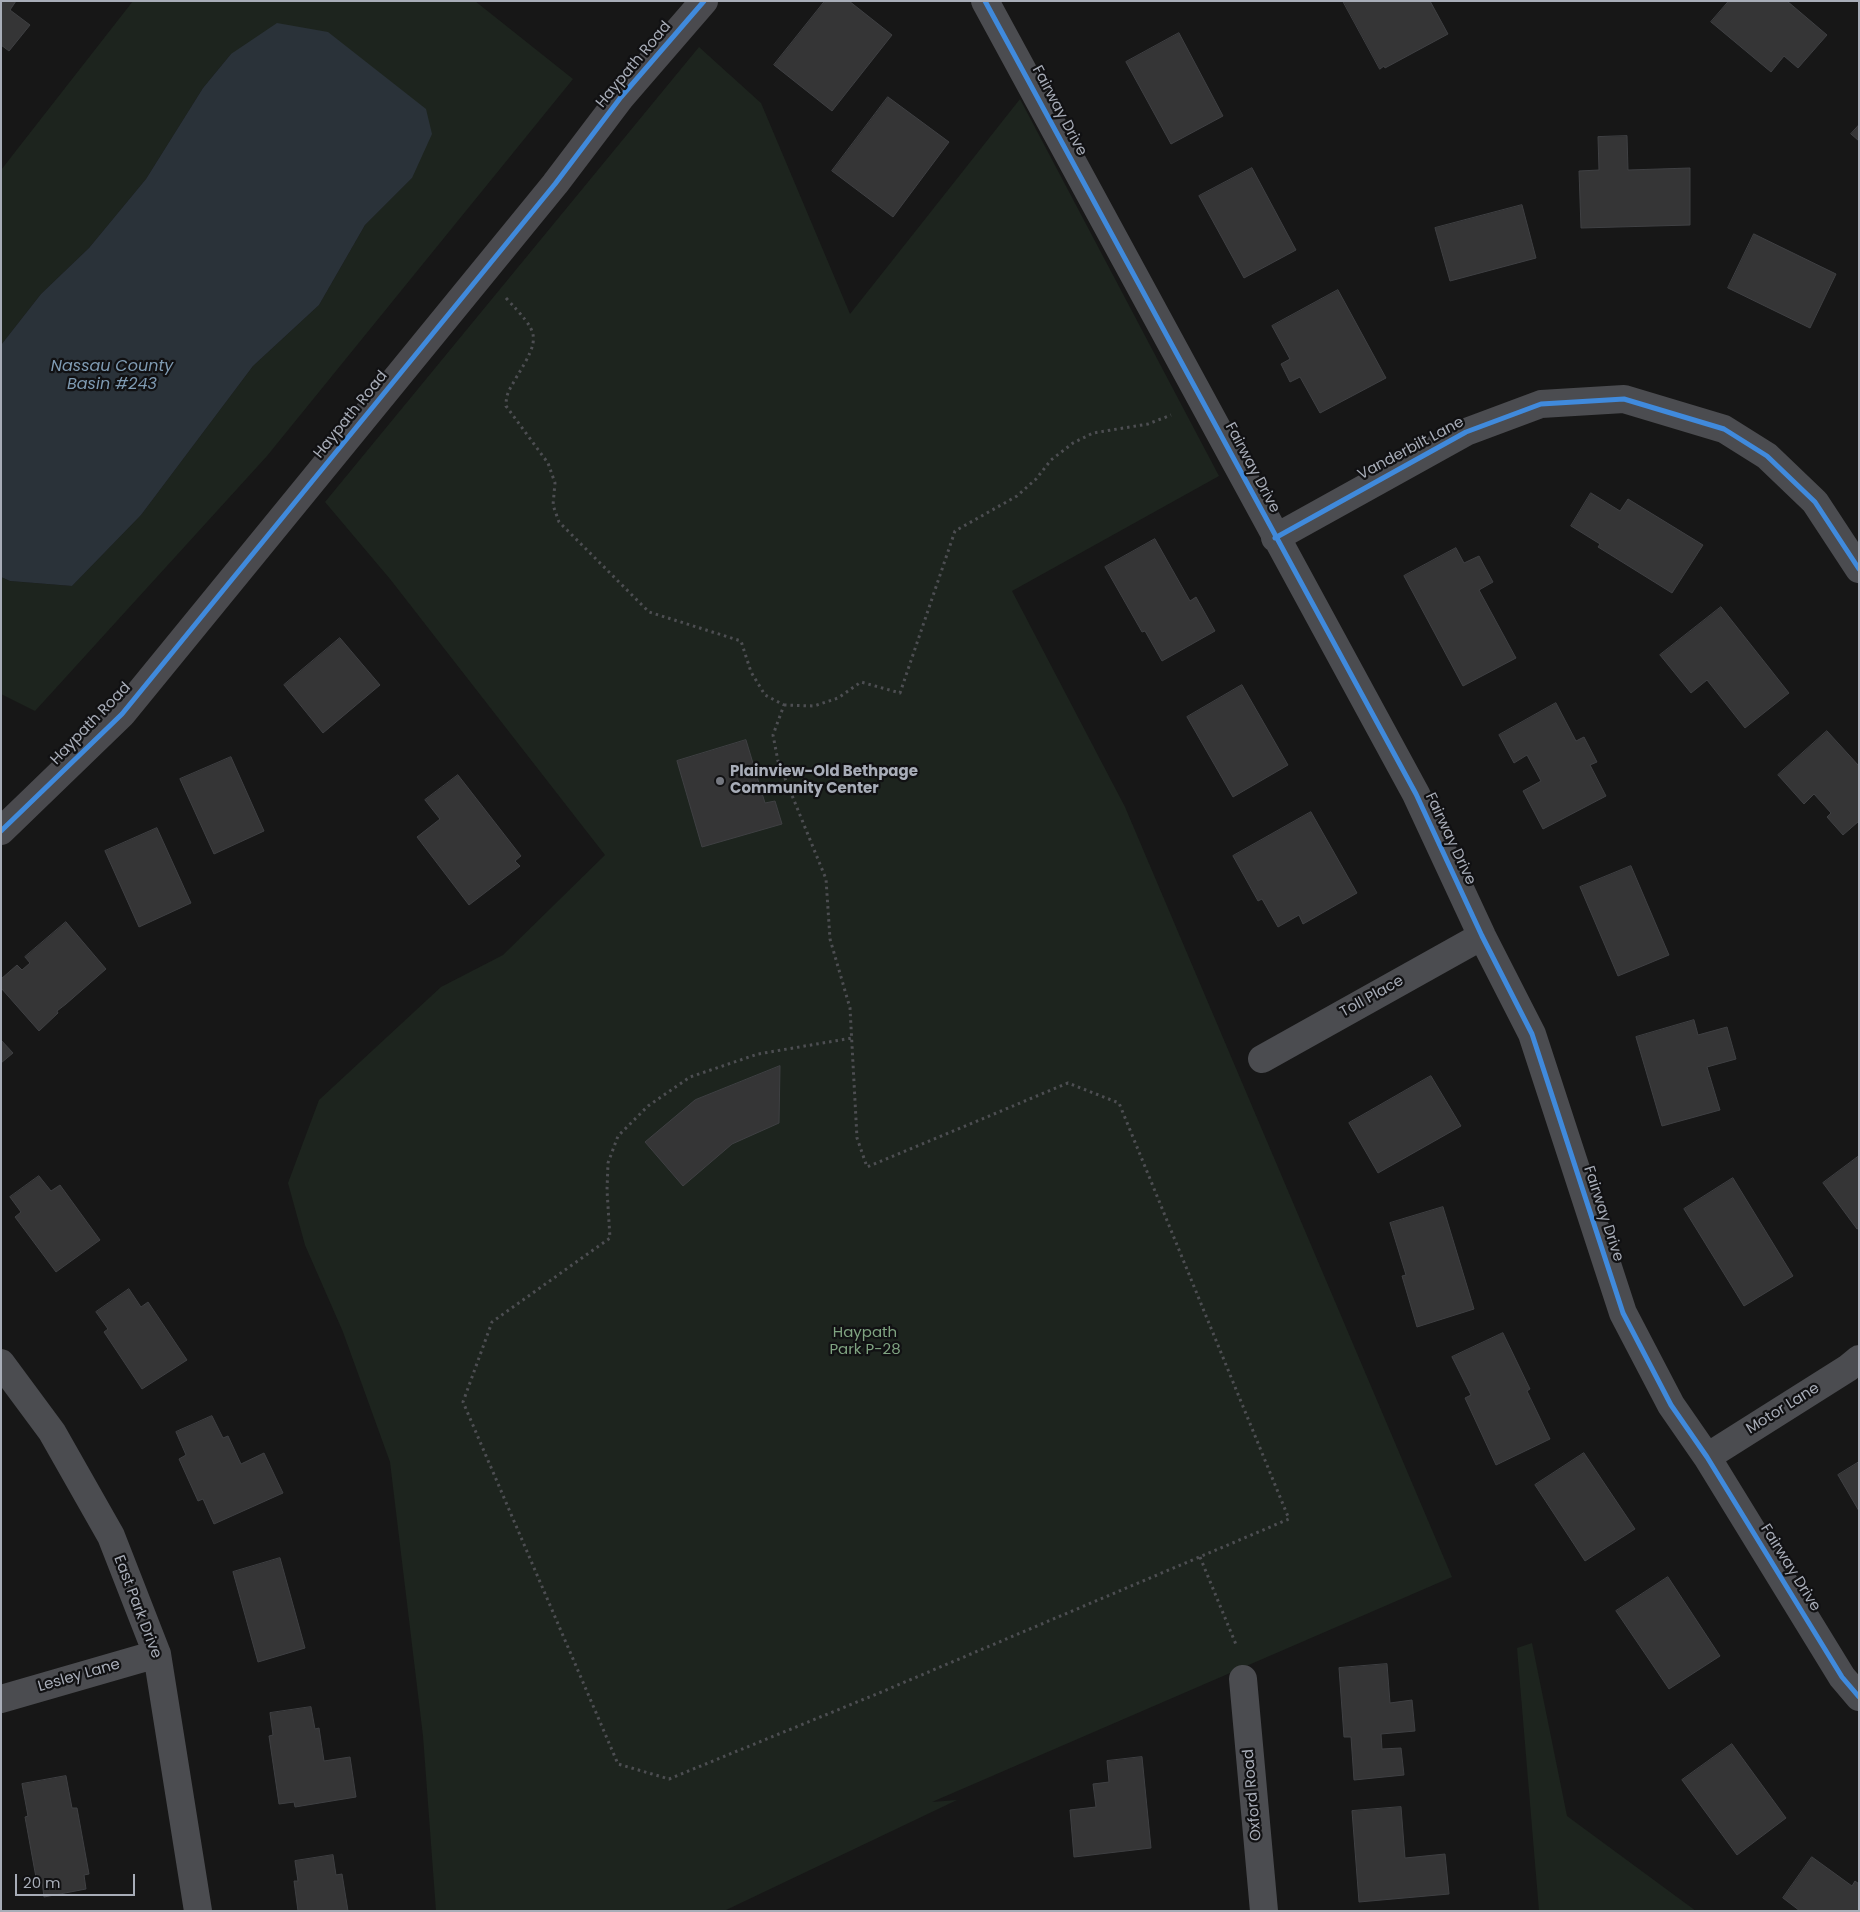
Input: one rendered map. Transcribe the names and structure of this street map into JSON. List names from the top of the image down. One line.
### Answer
{"streets":{"street":["Haypath Road","Fairway Drive","Vanderbilt Lane","Toll Place","Motor Lane","East Park Drive","Lesley Lane","Oxford Road"]},"crossings":[["Fairway Drive","Vanderbilt Lane"],["Fairway Drive","Toll Place"],["Fairway Drive","Motor Lane"],["East Park Drive","Lesley Lane"]],"water":["Nassau County Basin #243"],"parks":["Haypath Park P-28"],"places":["Plainview-Old Bethpage Community Center"],"scale_bar":"20 m"}
